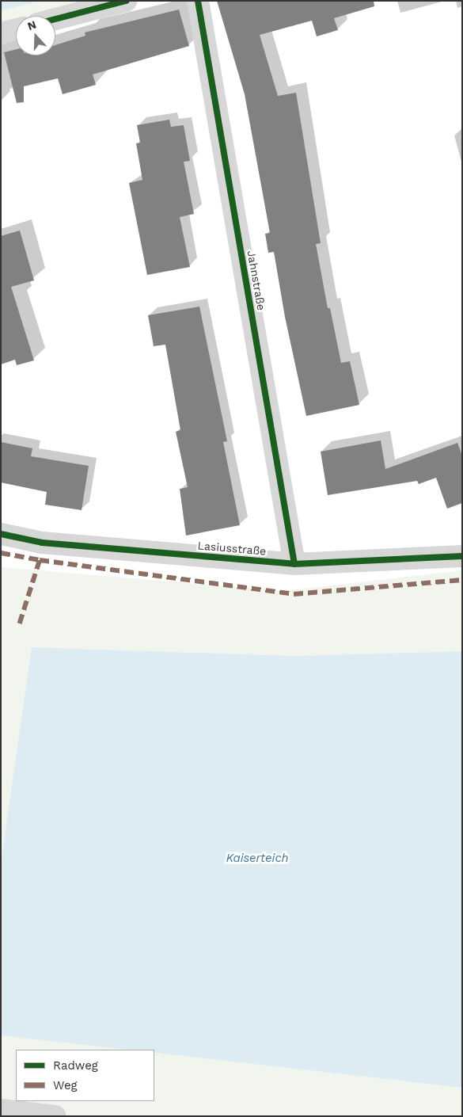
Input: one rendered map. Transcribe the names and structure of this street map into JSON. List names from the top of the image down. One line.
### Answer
{"streets":{"street":["Jahnstraße","Lasiusstraße"]},"crossings":[["Jahnstraße","Lasiusstraße"]],"water":["Kaiserteich"],"legend":["Radweg","Weg"],"north":"top"}
